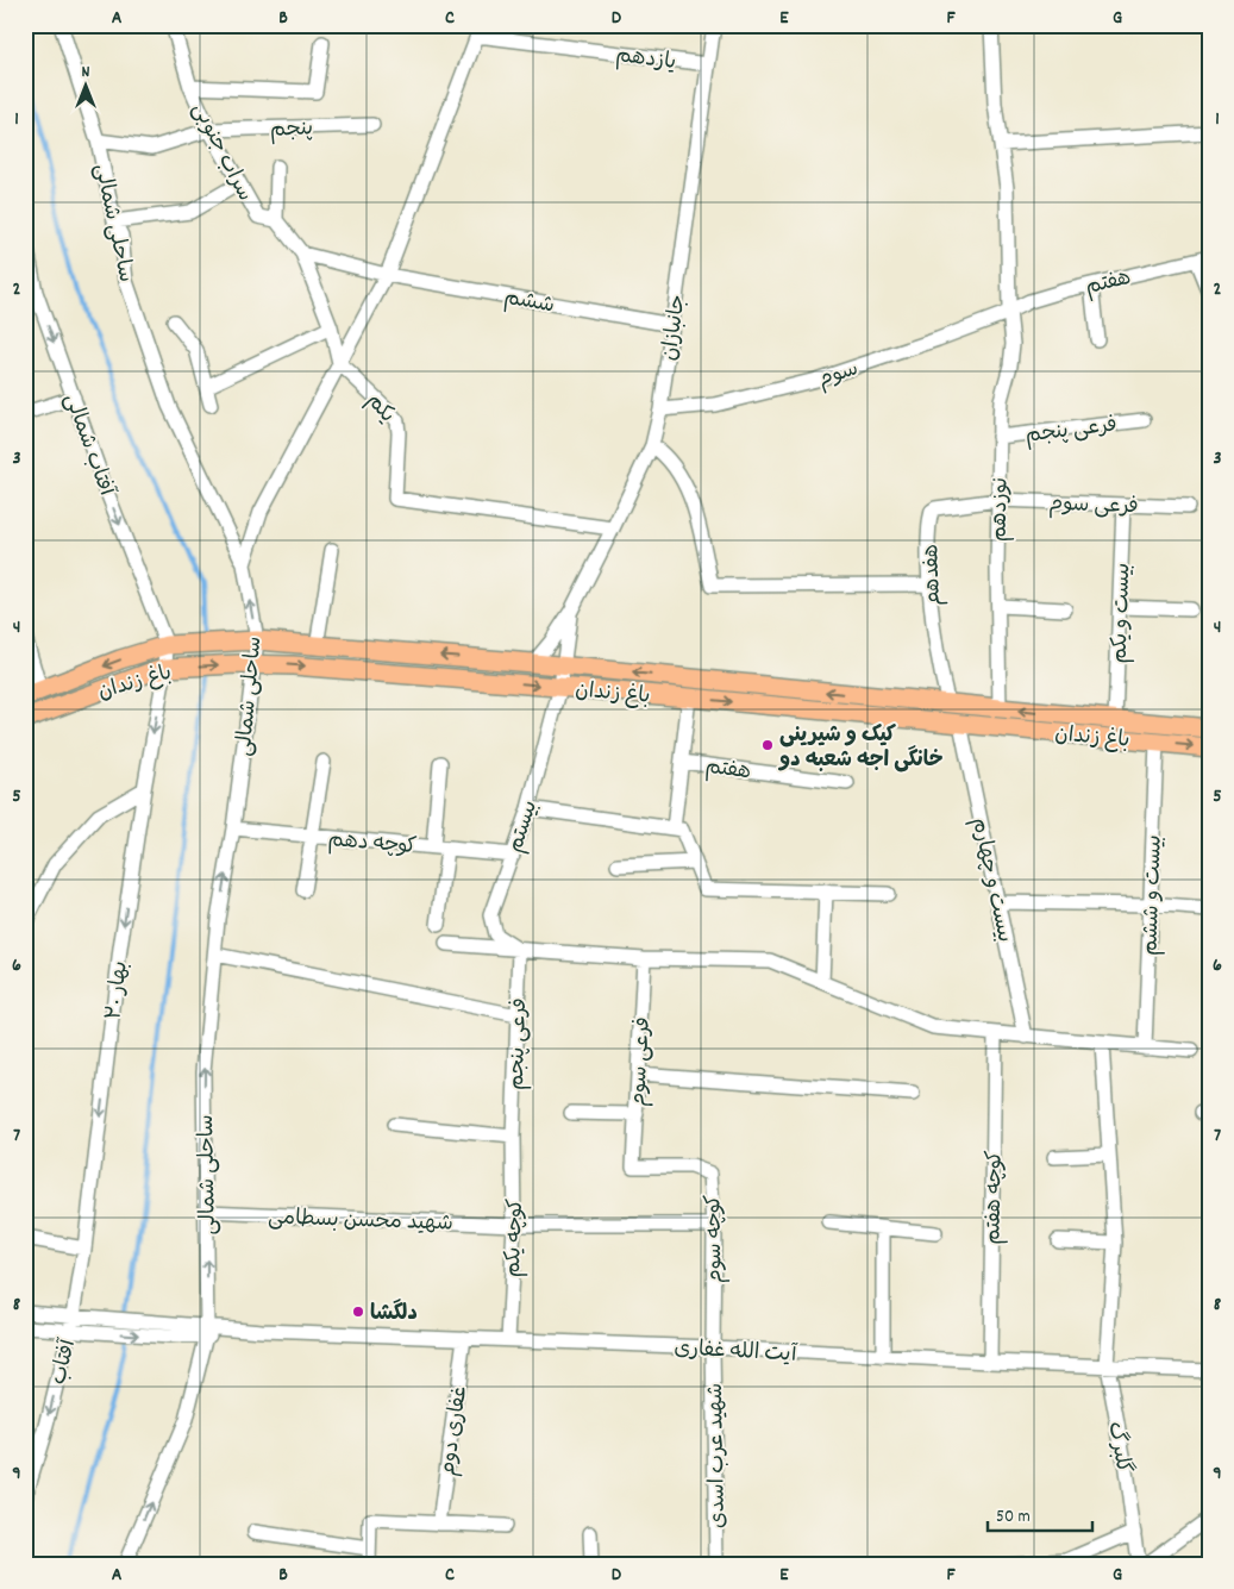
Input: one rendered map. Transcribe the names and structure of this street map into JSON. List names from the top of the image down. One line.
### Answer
{"streets":{"main road":["باغ زندان"],"street":["یازدهم","پنجم","سراب جنوبی","ساحلی شمالی","هفتم","ششم","جانبازان","سوم","یکم","فرعی پنجم","آفتاب شمالی","فرعی سوم","نوزدهم","هفدهم","بیست و یکم","بیستم","کوچه دهم","بیست و چهارم","بیست و ششم","بهار ۲۰","کوچه هفتم","شهید محسن بسطامی","کوچه یکم","کوچه سوم","آیت الله غفاری","آفتاب","غفاری دوم","گلبرگ","شهید عرب اسدی"]},"crossings":[["یازدهم","جانبازان"],["پنجم","سراب جنوبی"],["پنجم","ساحلی شمالی"],["سراب جنوبی","یکم"],["ساحلی شمالی","باغ زندان"],["ساحلی شمالی","کوچه دهم"],["ساحلی شمالی","شهید محسن بسطامی"],["ساحلی شمالی","آیت الله غفاری"],["هفتم","سوم"],["هفتم","نوزدهم"],["ششم","جانبازان"],["جانبازان","سوم"],["جانبازان","یکم"],["جانبازان","باغ زندان"],["جانبازان","بیستم"],["سوم","نوزدهم"],["فرعی پنجم","نوزدهم"],["فرعی پنجم","بیستم"],["فرعی پنجم","کوچه یکم"],["آفتاب شمالی","باغ زندان"],["آفتاب شمالی","بهار ۲۰"],["فرعی سوم","نوزدهم"],["فرعی سوم","هفدهم"],["فرعی سوم","بیست و یکم"],["فرعی سوم","کوچه سوم"],["نوزدهم","هفدهم"],["نوزدهم","باغ زندان"],["هفدهم","باغ زندان"],["بیست و یکم","باغ زندان"],["باغ زندان","بیستم"],["باغ زندان","بیست و چهارم"],["باغ زندان","بیست و ششم"],["باغ زندان","بهار ۲۰"],["بیستم","کوچه دهم"],["بهار ۲۰","آفتاب"],["کوچه هفتم","آیت الله غفاری"],["شهید محسن بسطامی","کوچه یکم"],["شهید محسن بسطامی","کوچه سوم"],["کوچه یکم","آیت الله غفاری"],["کوچه سوم","آیت الله غفاری"],["کوچه سوم","شهید عرب اسدی"],["آیت الله غفاری","غفاری دوم"],["آیت الله غفاری","گلبرگ"],["آیت الله غفاری","شهید عرب اسدی"]],"one_way":["ساحلی شمالی","آفتاب شمالی","بهار ۲۰","آفتاب"],"places":["کیک و شیرینی خانگی اجه شعبه دو","دلگشا"],"scale_bar":"50 m","north":"top","grid":{"columns":["A","B","C","D","E","F","G"],"rows":["1","2","3","4","5","6","7","8","9"]}}
